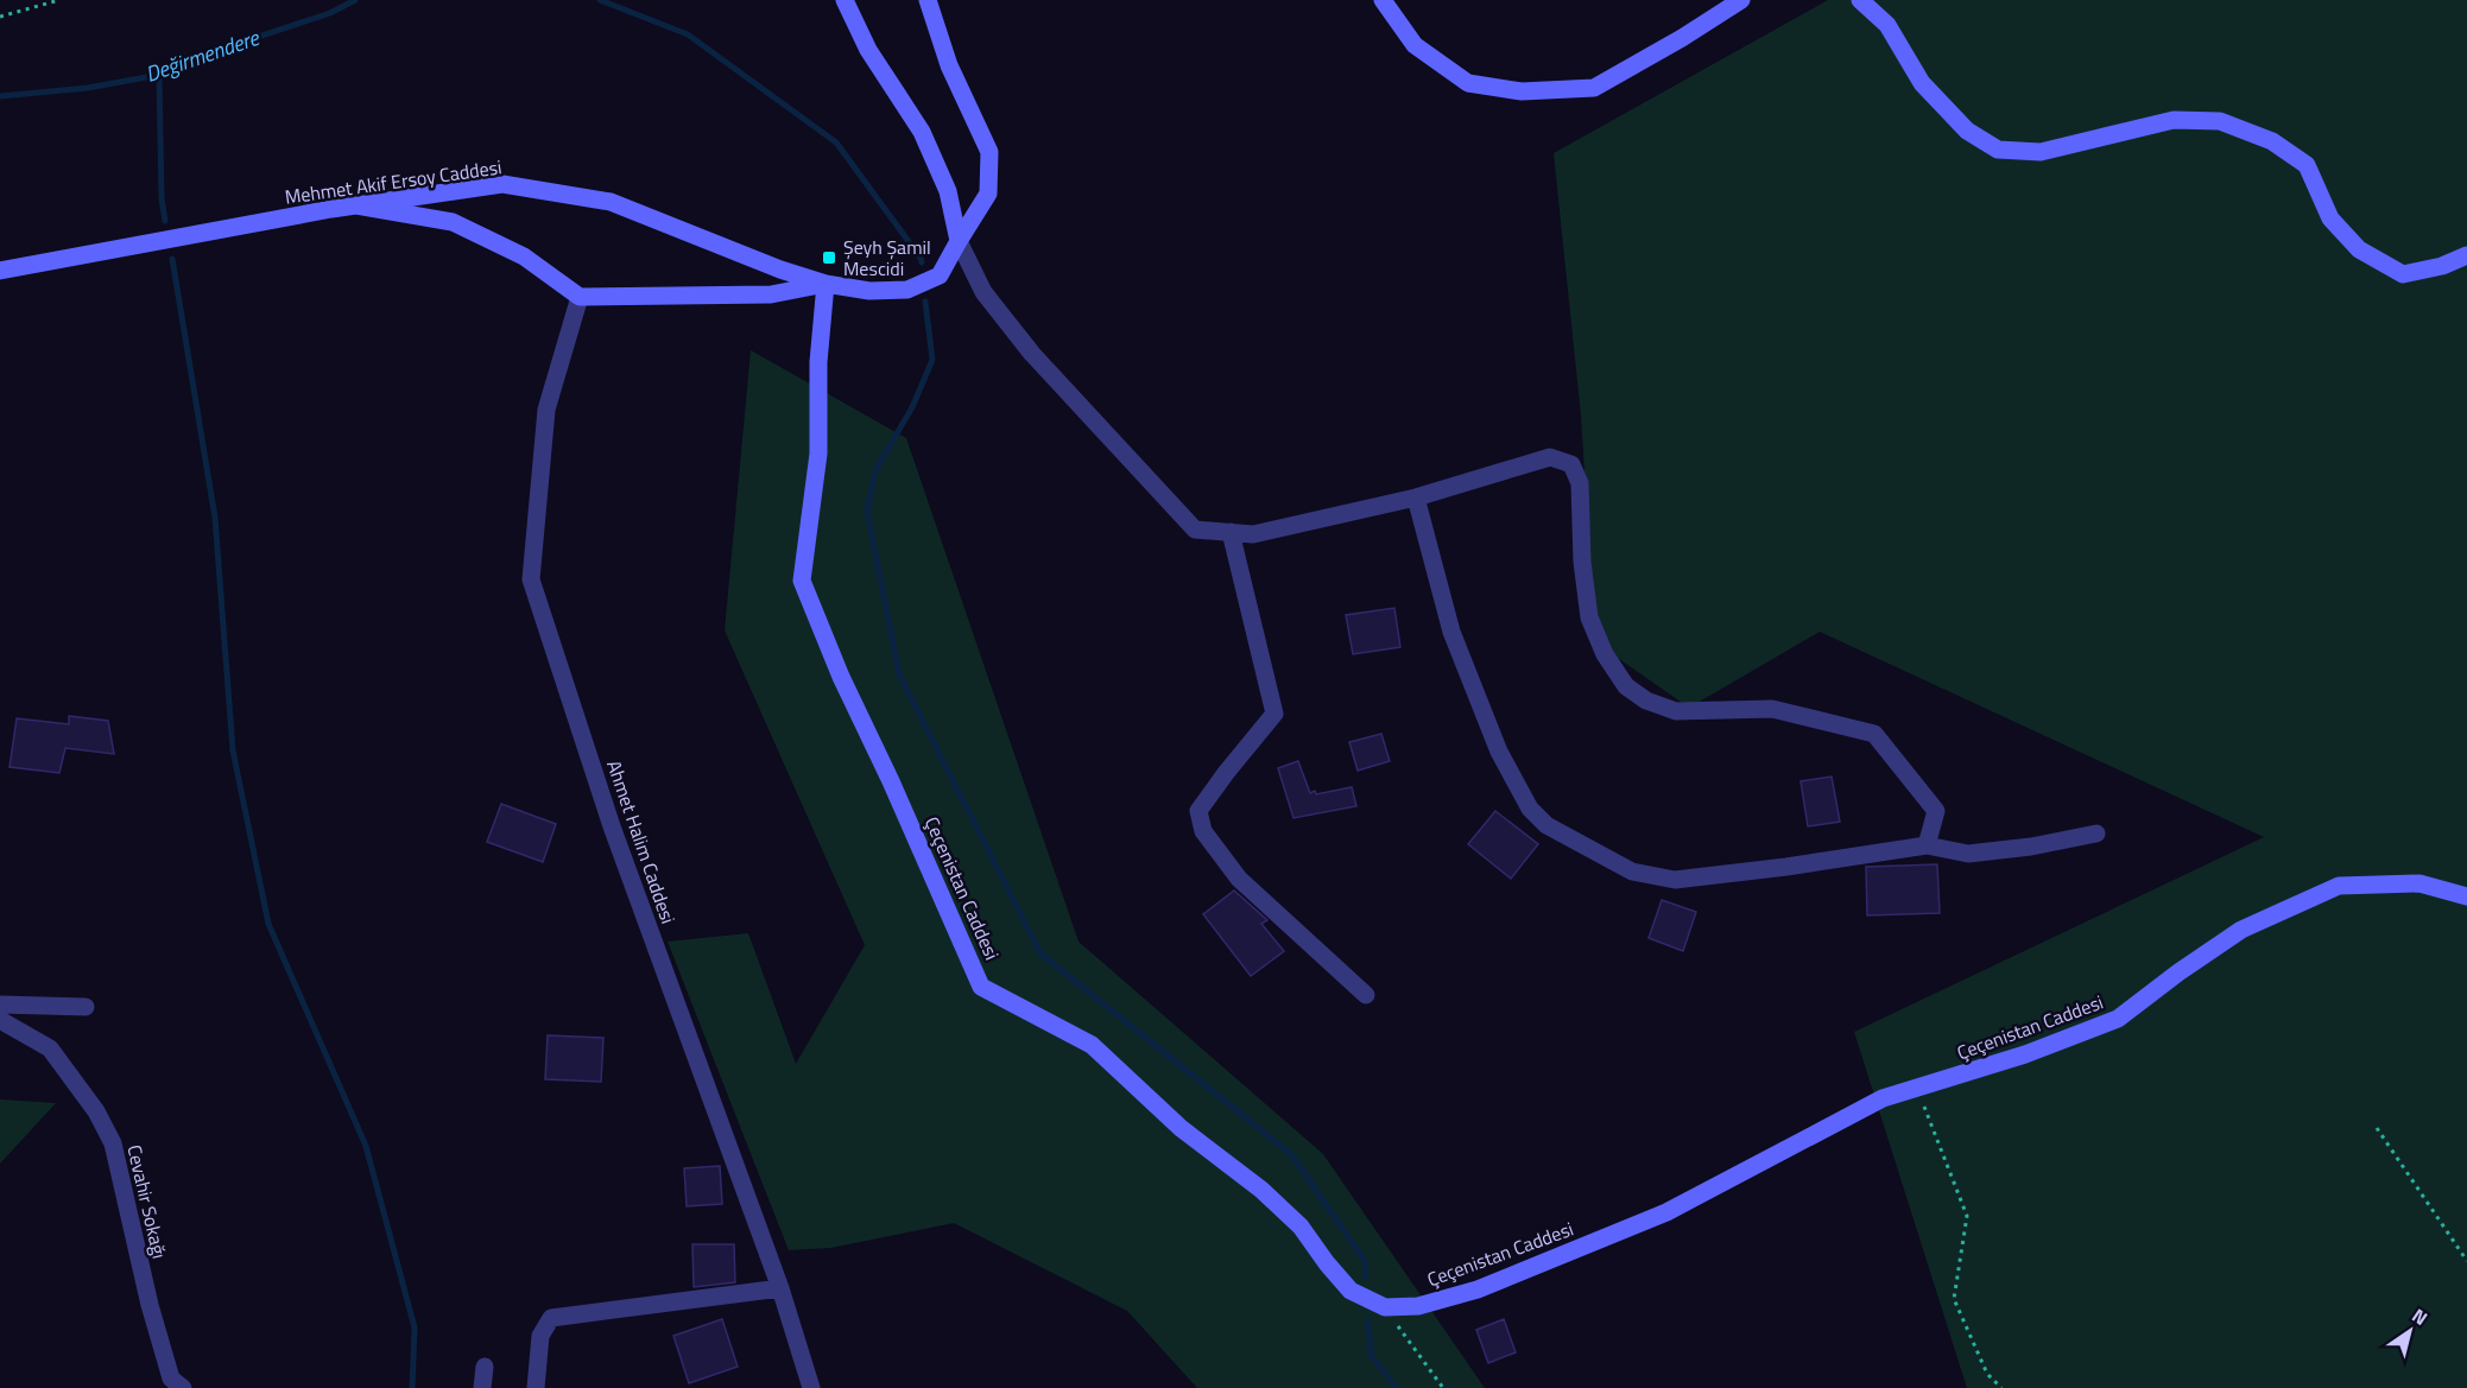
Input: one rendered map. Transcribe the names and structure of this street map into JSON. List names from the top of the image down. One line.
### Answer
{"streets":{"street":["Mehmet Akif Ersoy Caddesi","Ahmet Halim Caddesi","Çeçenistan Caddesi","Cevahir Sokağı"]},"crossings":[["Mehmet Akif Ersoy Caddesi","Çeçenistan Caddesi"]],"water":["Değirmendere"],"places":{"transit":["Şeyh Şamil Mescidi"]},"north":"top right"}
